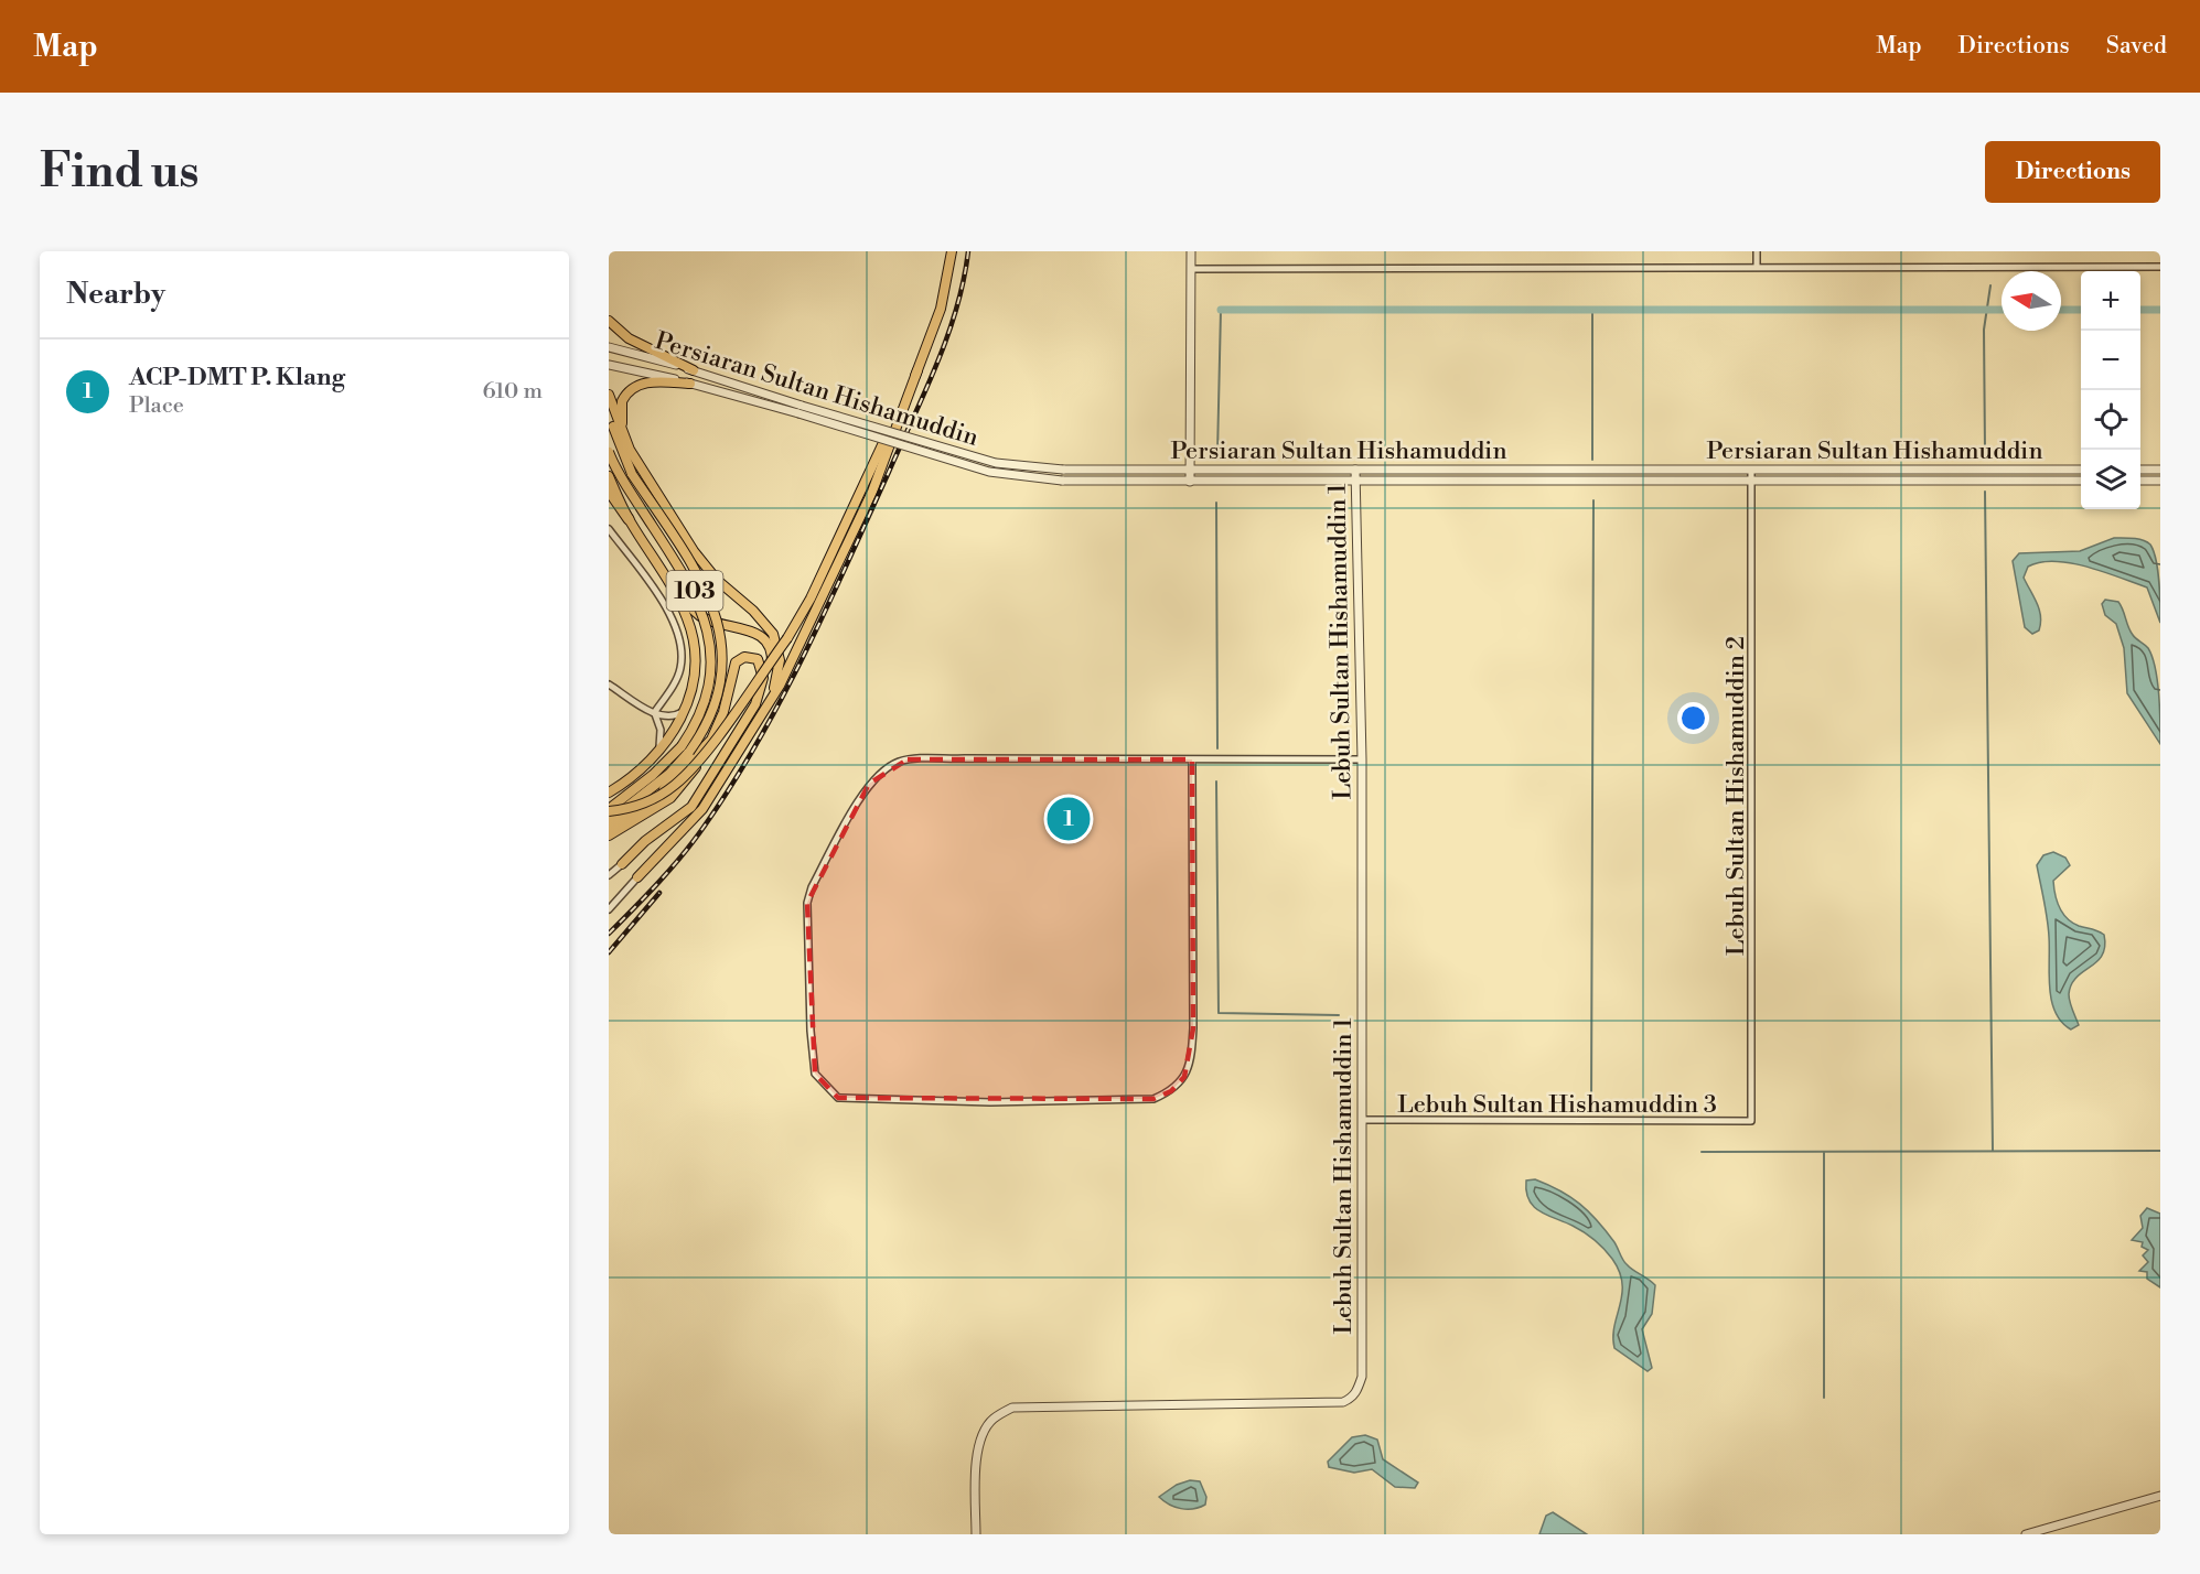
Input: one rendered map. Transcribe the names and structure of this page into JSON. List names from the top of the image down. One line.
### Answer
{"streets":{"main road":["103"],"street":["Persiaran Sultan Hishamuddin","Lebuh Sultan Hishamuddin 1","Lebuh Sultan Hishamuddin 2","Lebuh Sultan Hishamuddin 3"]},"crossings":[["Persiaran Sultan Hishamuddin","Lebuh Sultan Hishamuddin 1"],["Persiaran Sultan Hishamuddin","Lebuh Sultan Hishamuddin 2"],["Lebuh Sultan Hishamuddin 1","Lebuh Sultan Hishamuddin 3"],["Lebuh Sultan Hishamuddin 2","Lebuh Sultan Hishamuddin 3"]],"north":"left","page":{"header":"Map","nav":["Map","Directions","Saved"],"buttons":"Directions","title":"Find us","heading":"Nearby","map_buttons":["+","−"],"list":[{"mark":"1","name":"ACP-DMT P. Klang","note":"Place","value":"610 m"}],"pins":"1"}}
